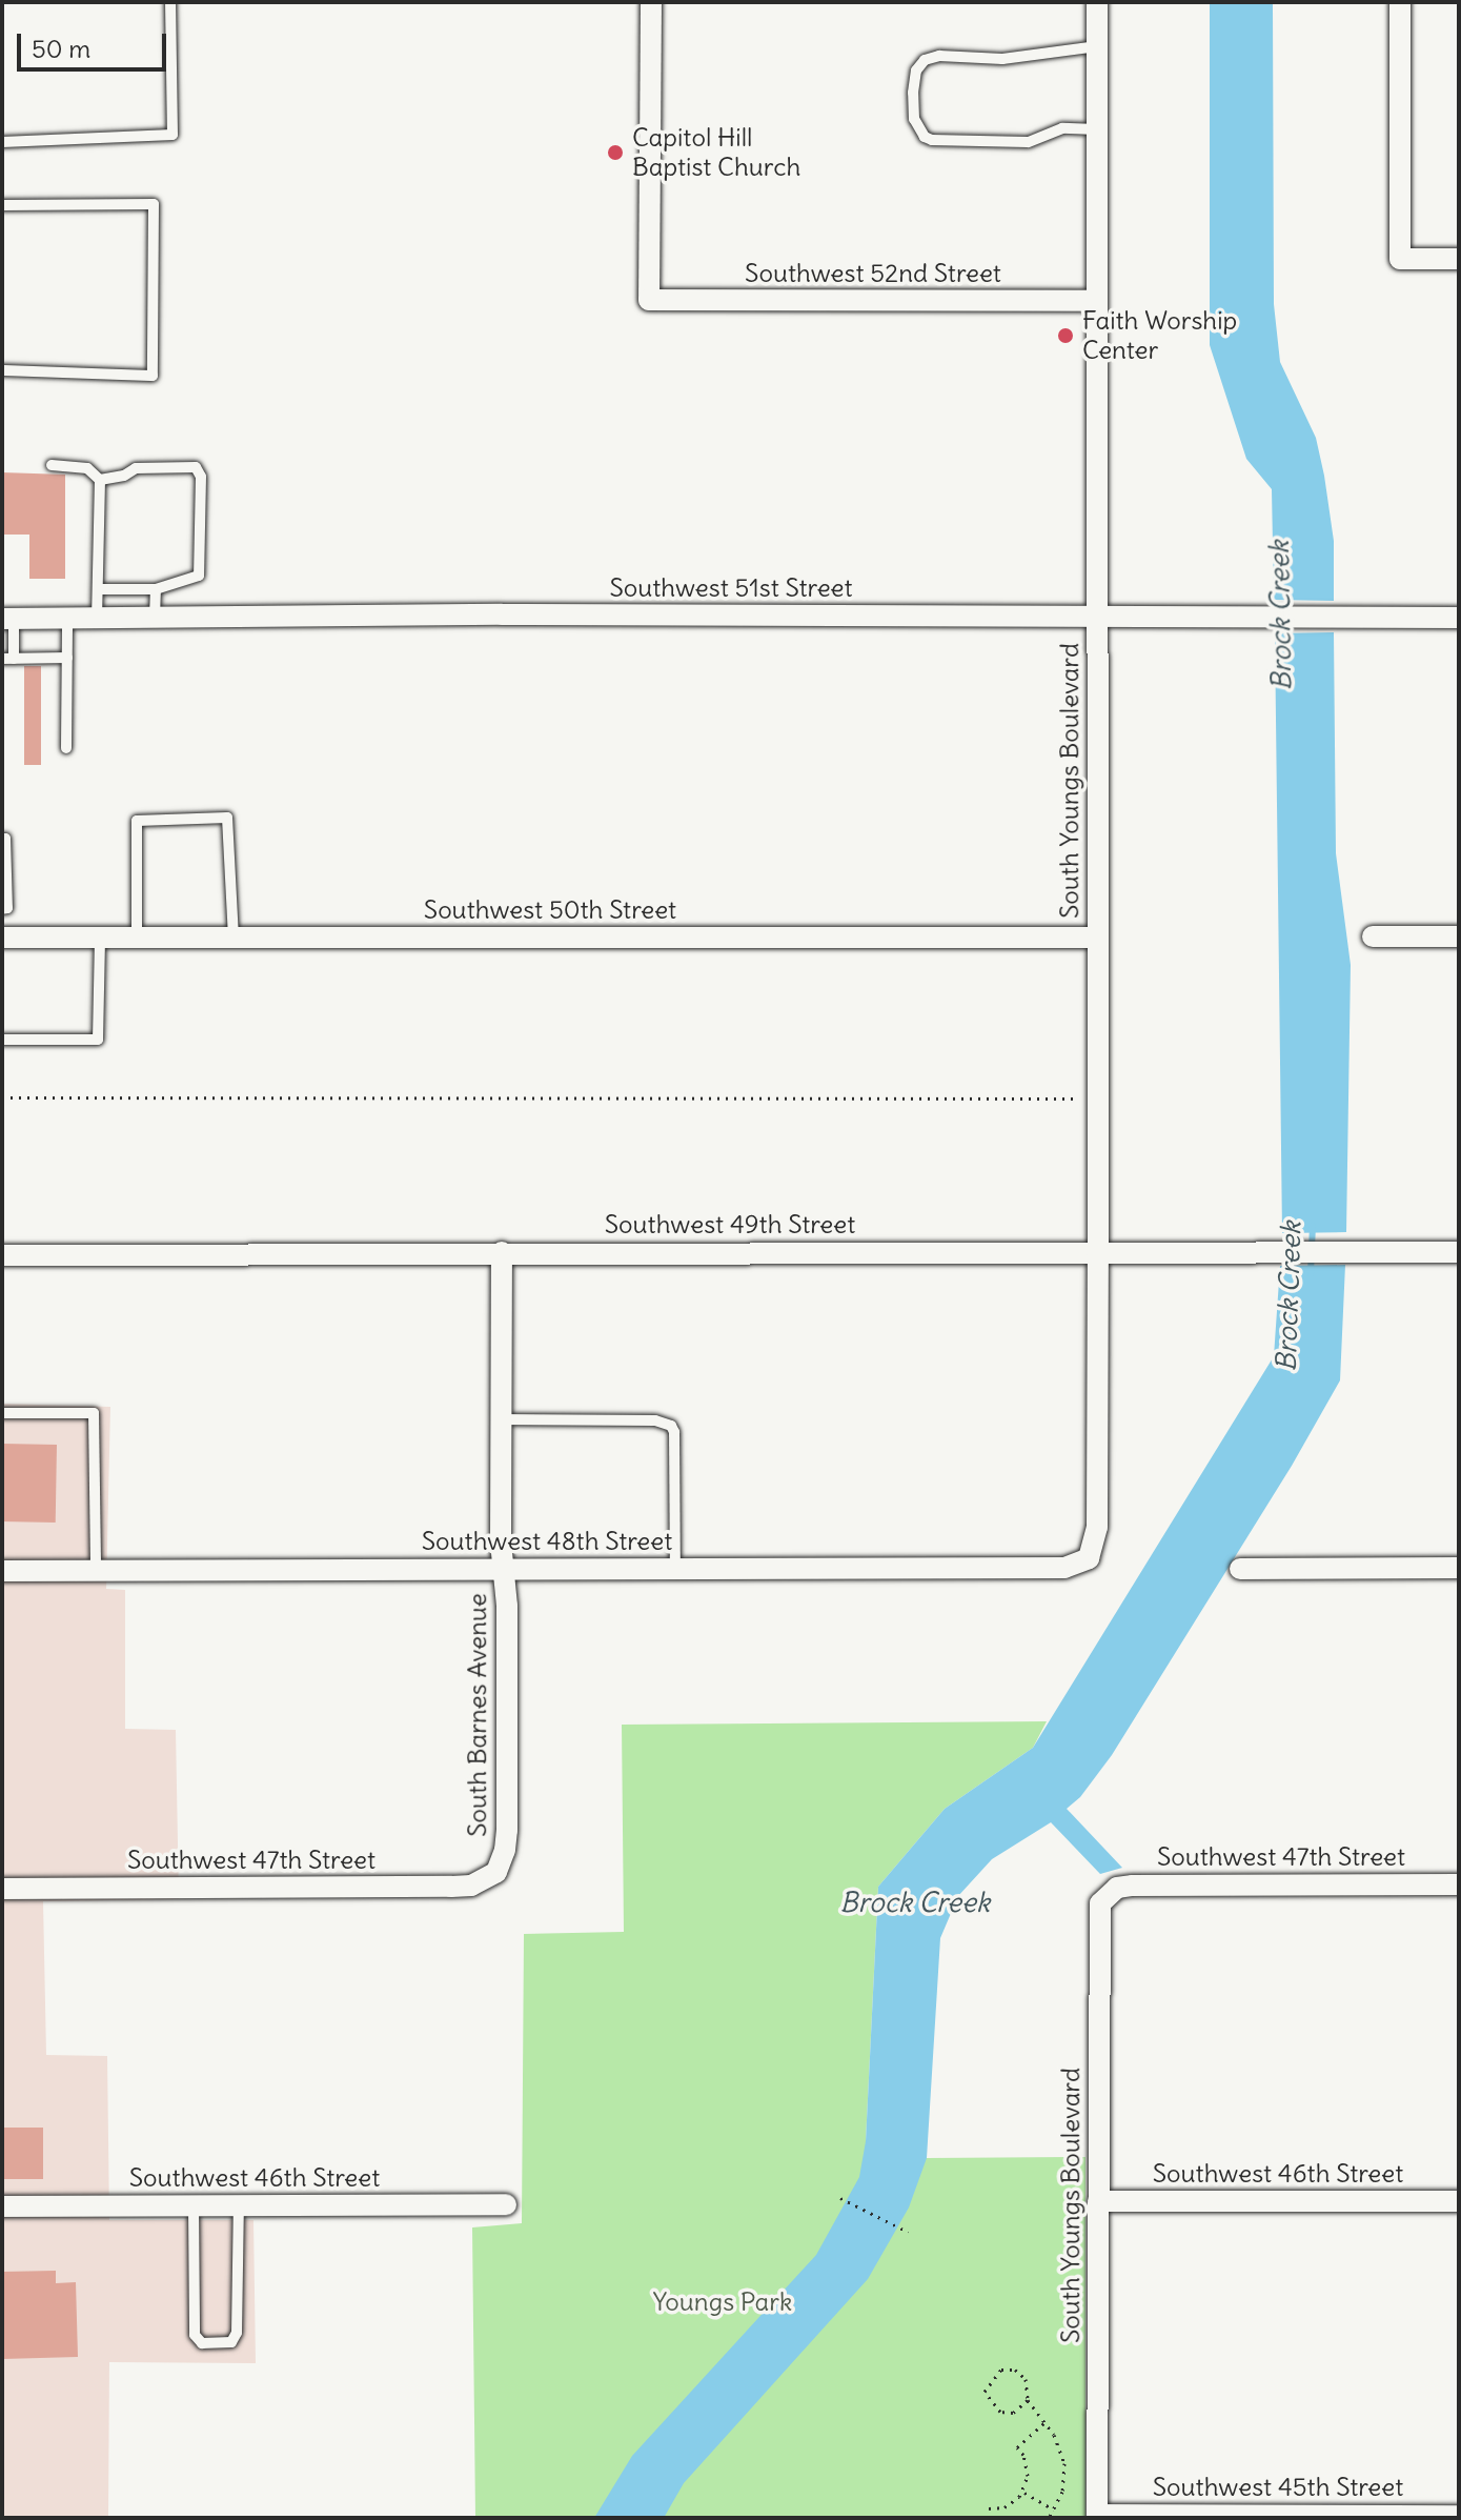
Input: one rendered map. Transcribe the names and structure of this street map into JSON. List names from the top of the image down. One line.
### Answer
{"streets":{"street":["Southwest 52nd Street","Southwest 51st Street","South Youngs Boulevard","Southwest 50th Street","Southwest 49th Street","Southwest 48th Street","South Barnes Avenue","Southwest 47th Street","Southwest 46th Street","Southwest 45th Street"]},"crossings":[["Southwest 52nd Street","South Youngs Boulevard"],["Southwest 51st Street","South Youngs Boulevard"],["South Youngs Boulevard","Southwest 50th Street"],["South Youngs Boulevard","Southwest 49th Street"],["South Youngs Boulevard","Southwest 48th Street"],["South Youngs Boulevard","Southwest 47th Street"],["South Youngs Boulevard","Southwest 46th Street"],["South Youngs Boulevard","Southwest 45th Street"],["Southwest 49th Street","South Barnes Avenue"],["Southwest 48th Street","South Barnes Avenue"],["South Barnes Avenue","Southwest 47th Street"]],"water":["Brock Creek"],"parks":["Youngs Park"],"places":["Capitol Hill Baptist Church","Faith Worship Center"],"scale_bar":"50 m"}
